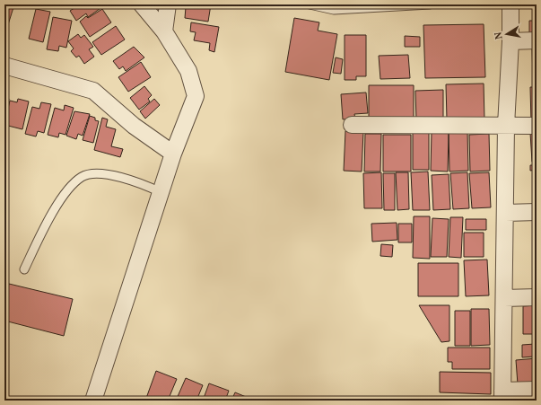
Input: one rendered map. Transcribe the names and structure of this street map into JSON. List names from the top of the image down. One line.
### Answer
{"north":"left"}
